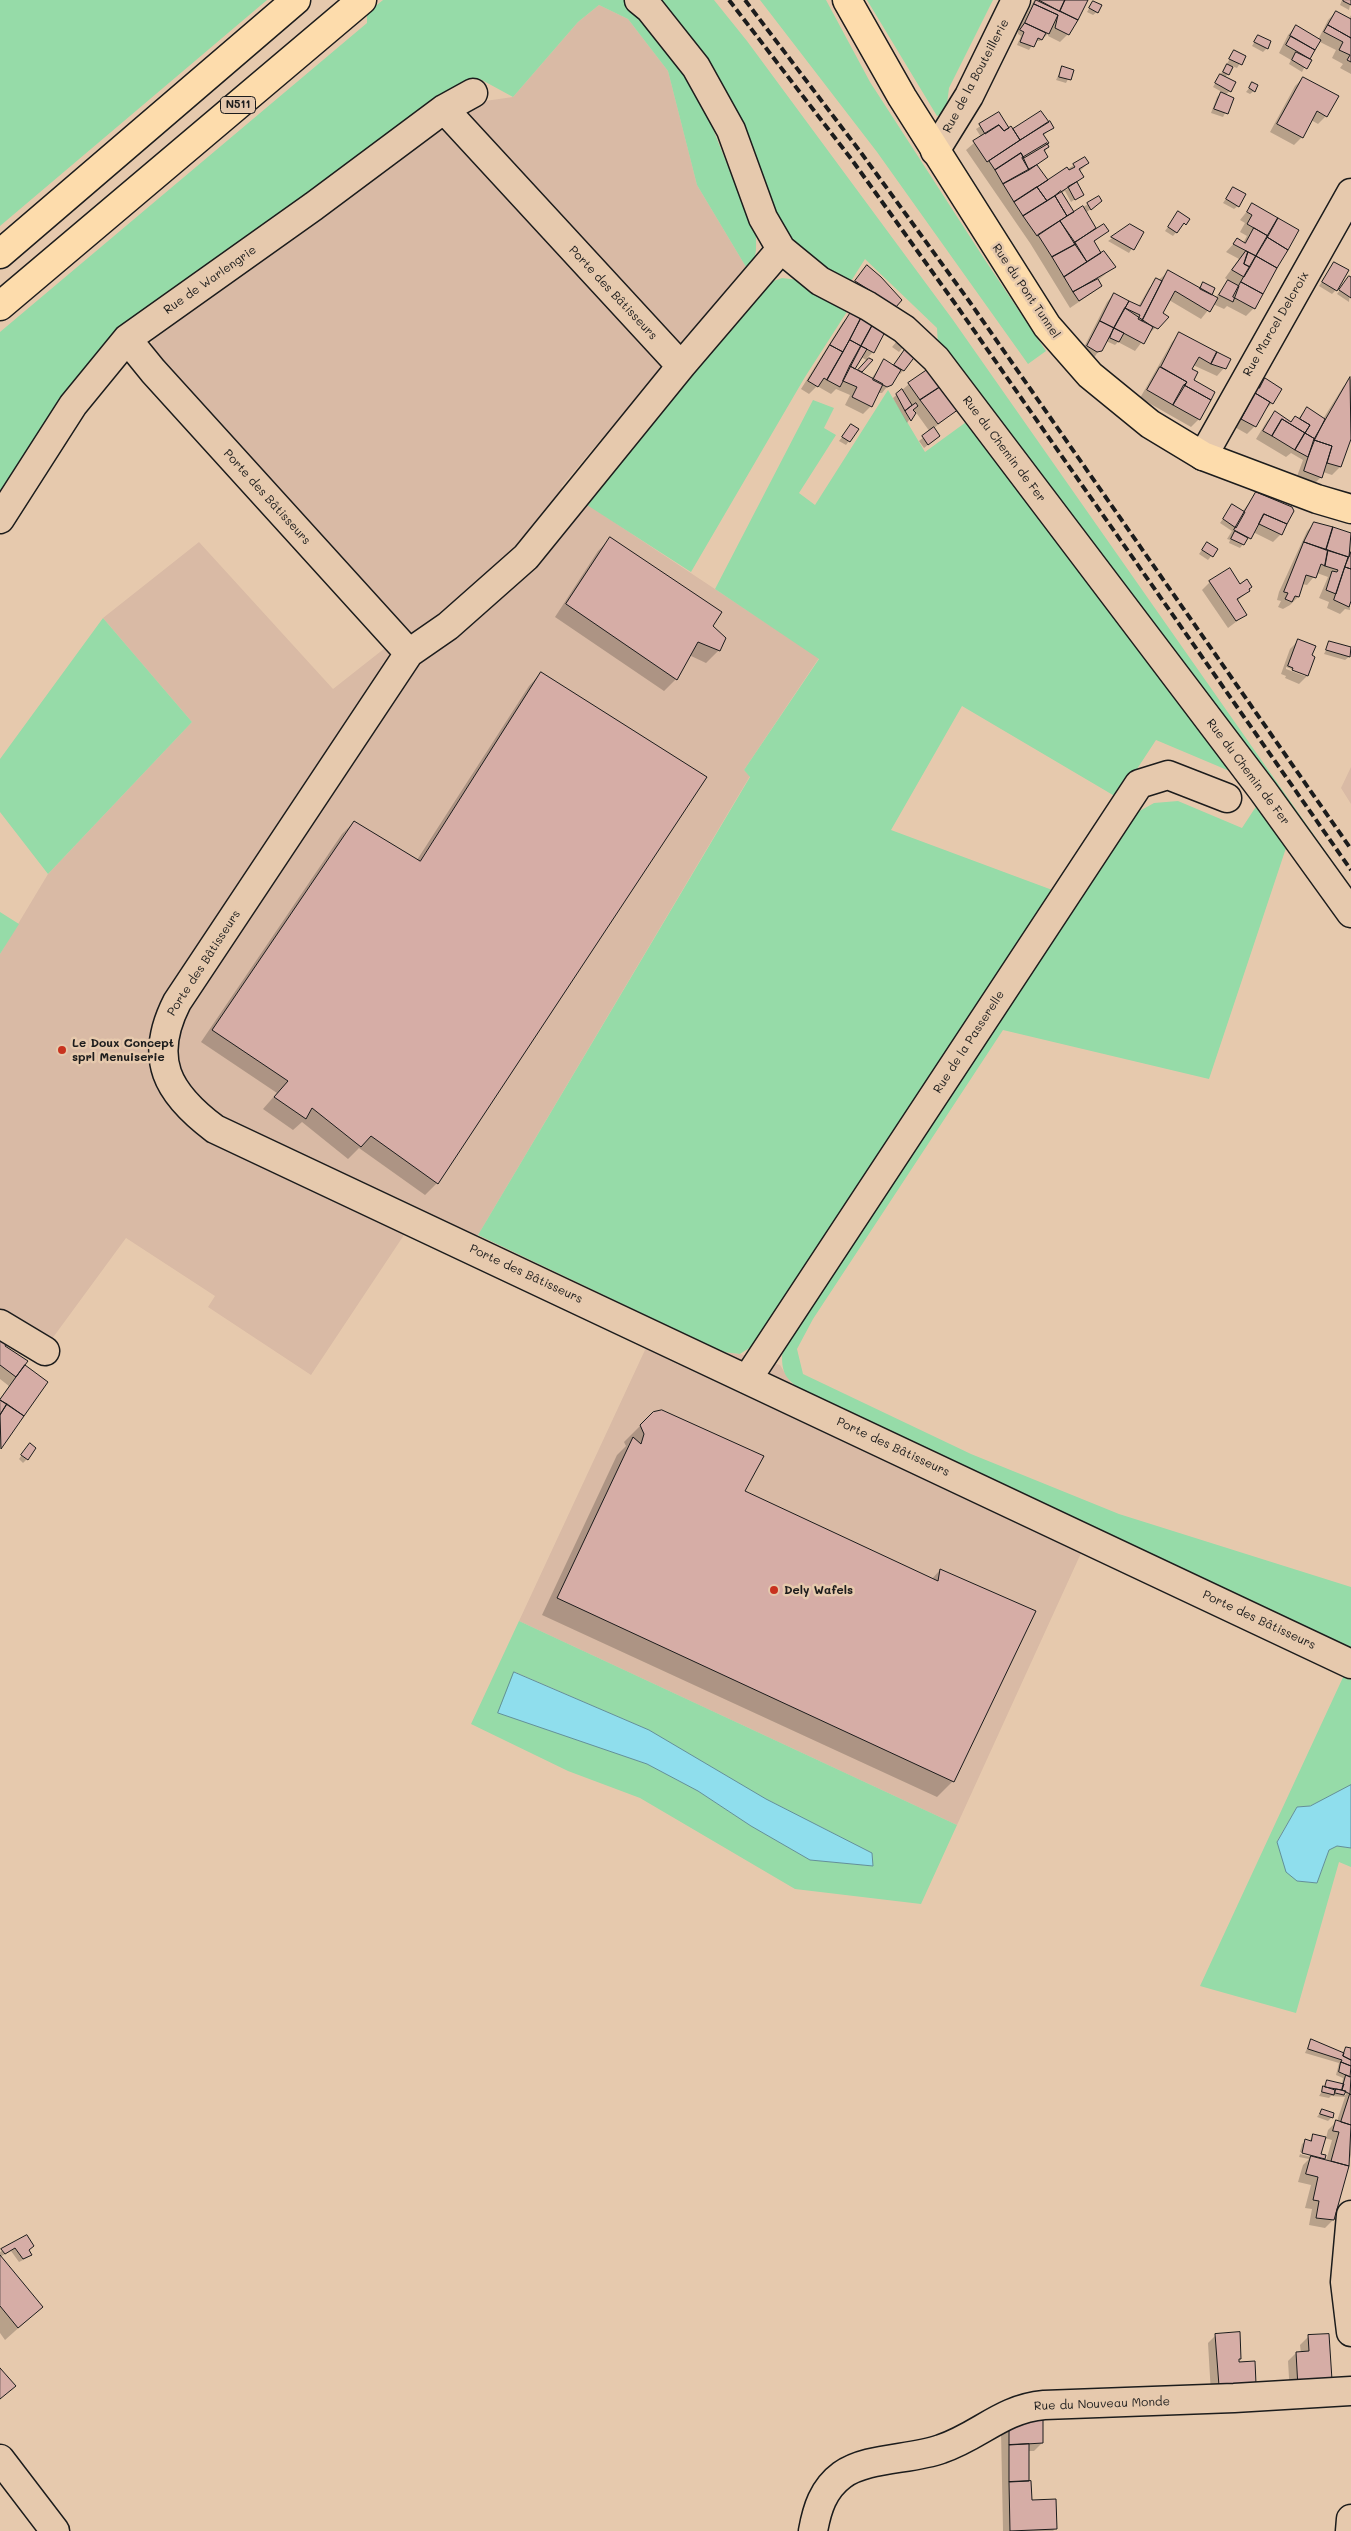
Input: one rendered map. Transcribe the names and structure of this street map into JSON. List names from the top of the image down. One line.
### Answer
{"streets":{"main road":["N511","Rue du Pont Tunnel"],"street":["Rue de la Bouteillerie","Rue de Warlengrie","Porte des Bâtisseurs","Rue Marcel Delcroix","Rue du Chemin de Fer","Rue de la Passerelle","Rue du Nouveau Monde"]},"crossings":[["Rue de la Bouteillerie","Rue du Pont Tunnel"],["Rue de Warlengrie","Porte des Bâtisseurs"],["Rue du Pont Tunnel","Rue Marcel Delcroix"],["Porte des Bâtisseurs","Rue du Chemin de Fer"],["Porte des Bâtisseurs","Rue de la Passerelle"]],"places":["Le Doux Concept sprl Menuiserie","Dely Wafels"]}
